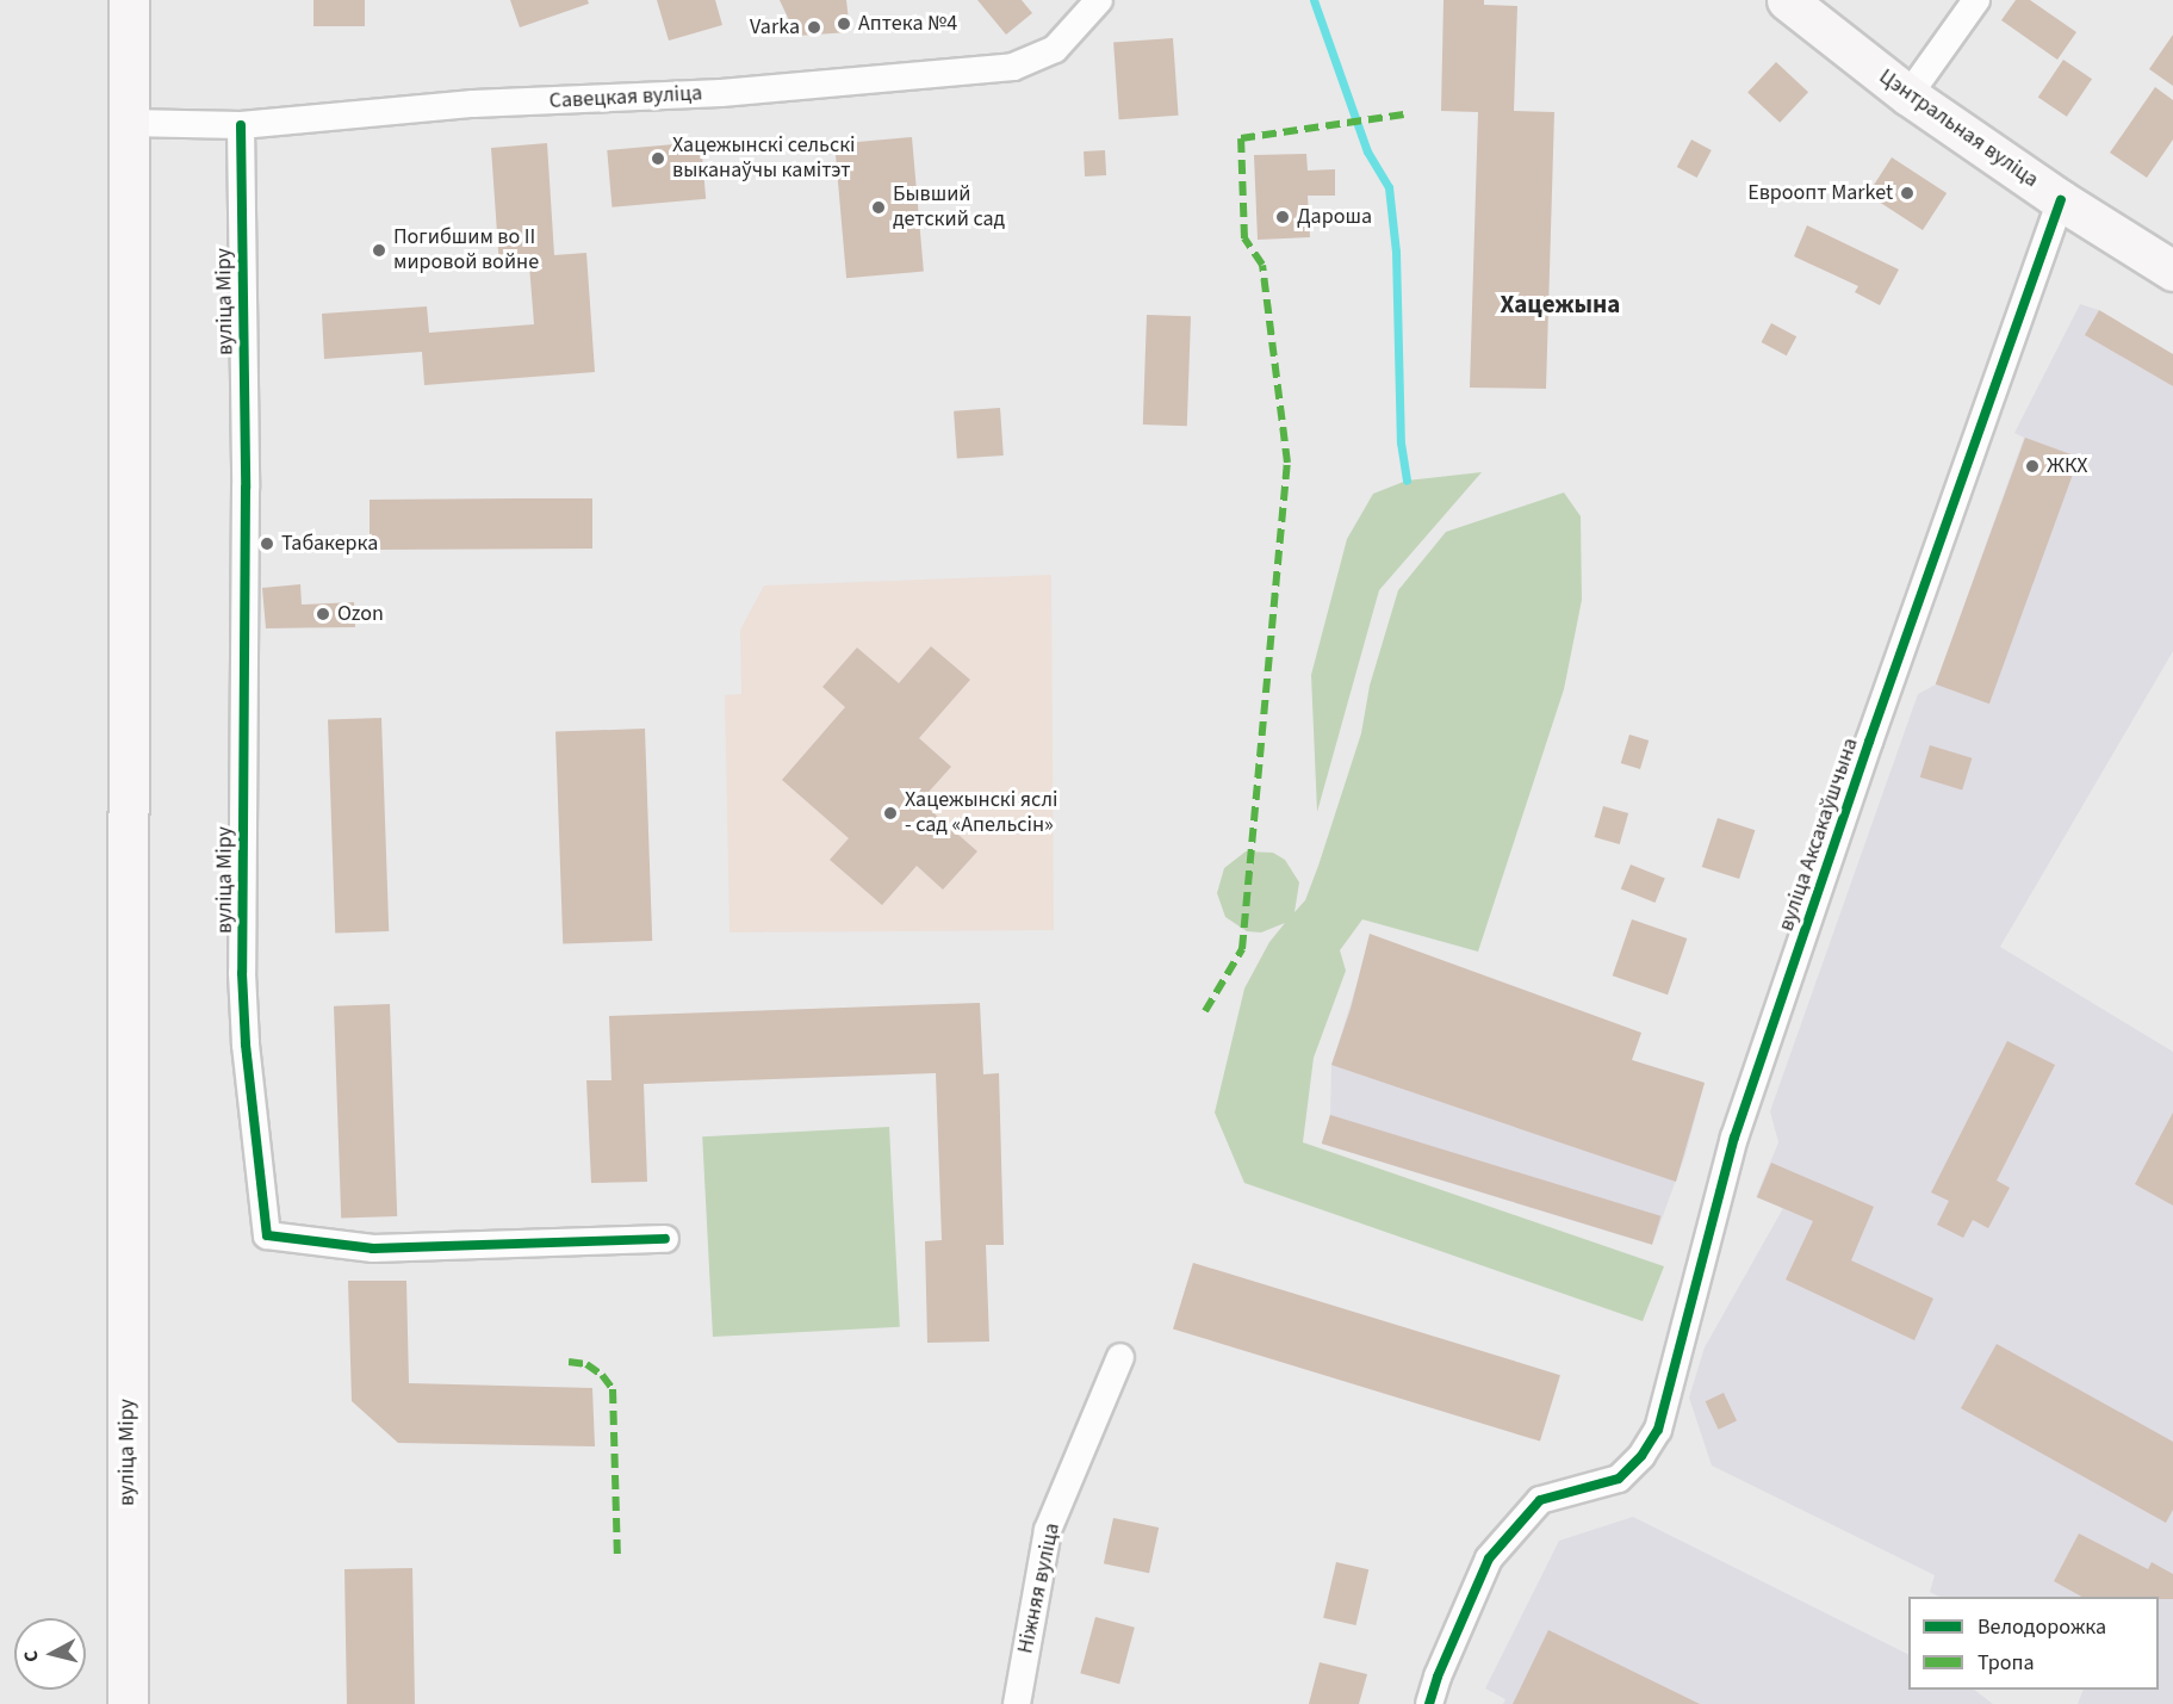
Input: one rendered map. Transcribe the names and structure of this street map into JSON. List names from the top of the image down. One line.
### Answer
{"streets":{"main road":["Цэнтральная вуліца","вуліца Міру"],"street":["Савецкая вуліца","вуліца Аксакаўшчына","Ніжняя вуліца"]},"crossings":[["Савецкая вуліца","вуліца Міру"],["Цэнтральная вуліца","вуліца Аксакаўшчына"]],"districts":["Хацежына"],"places":["Аптека №4","Varka","Хацежынскі сельскі выканаўчы камітэт","Евроопт Market","Бывший детский сад","Дароша","Погибшим во II мировой войне","ЖКХ","Табакерка","Ozon","Хацежынскі яслі - сад «Апельсін»"],"legend":["Велодорожка","Тропа"],"north":"left"}
